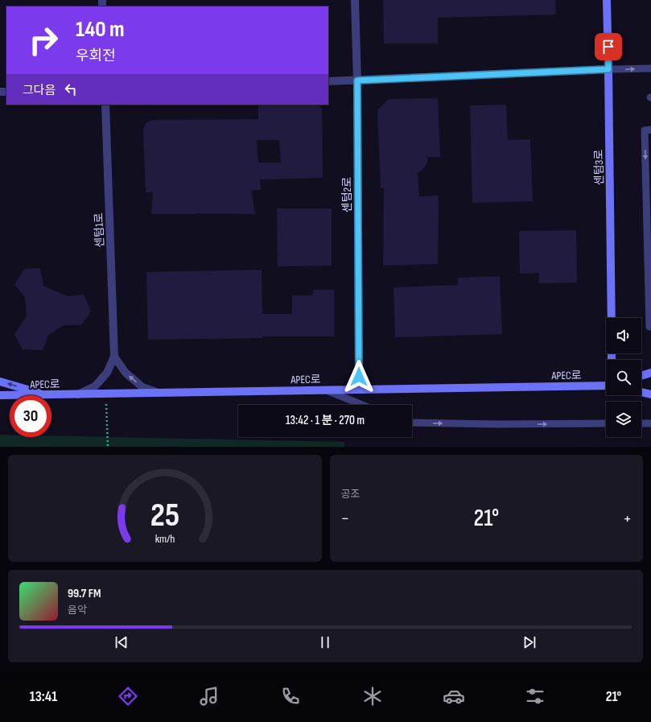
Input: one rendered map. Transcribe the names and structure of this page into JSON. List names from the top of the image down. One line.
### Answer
{"streets":{"main road":["센텀3로","APEC로"],"street":["센텀2로","센텀1로"]},"crossings":[["센텀2로","APEC로"]],"page":{"turn":["140 m","우회전"],"then":"그다음","limit":"30","trip":"13:42 · 1 분 · 270 m","tile":"공조","heat":["−","21°","+"],"song":["99.7 FM","음악"],"tabs":["13:41","21°"],"gauge":["25","km/h"]}}
